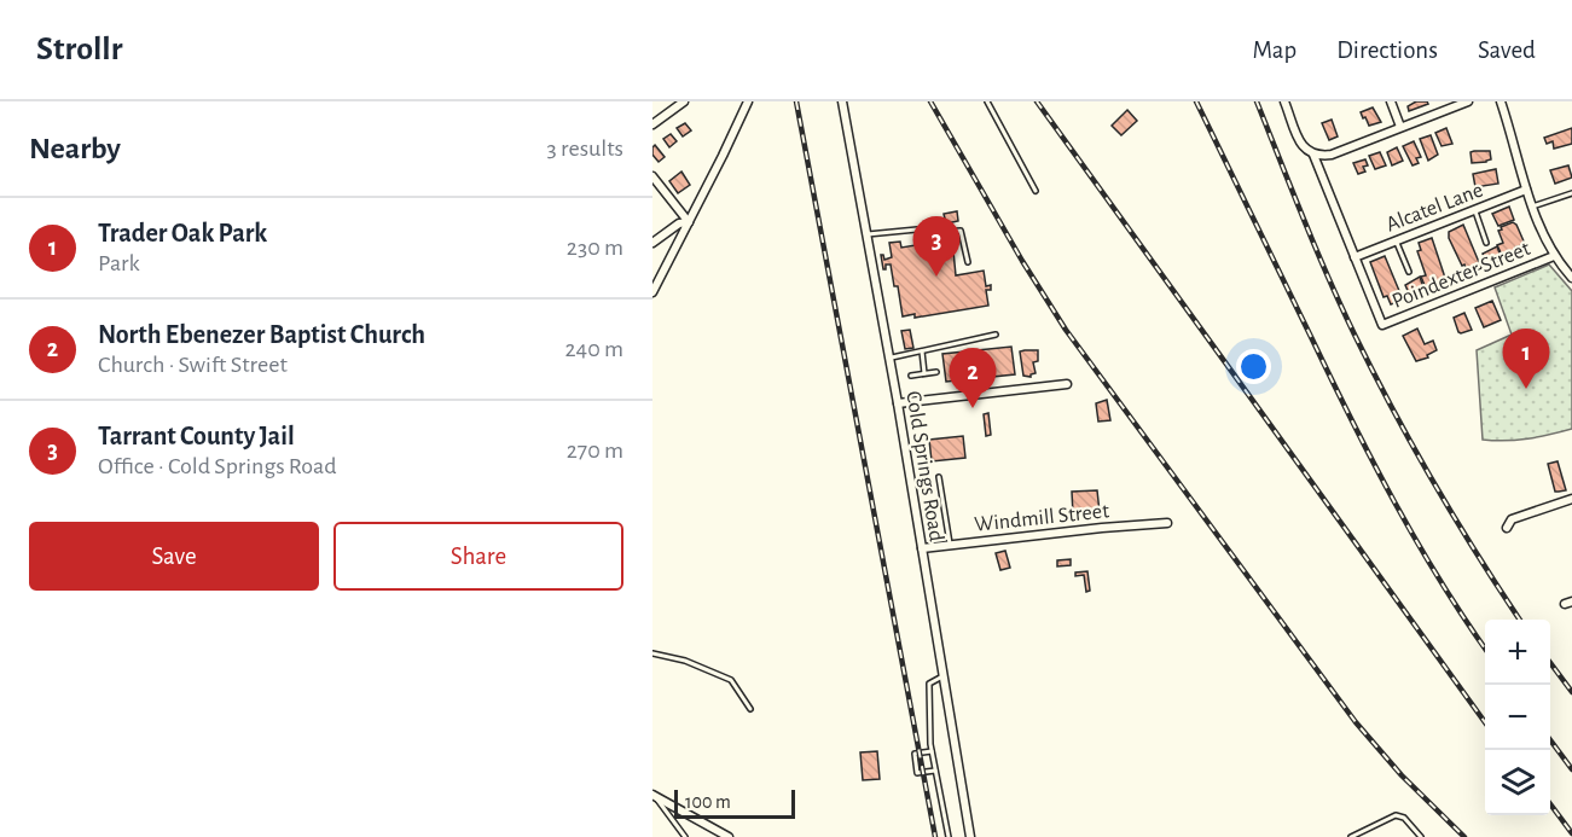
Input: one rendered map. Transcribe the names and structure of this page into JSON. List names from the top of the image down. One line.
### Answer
{"streets":{"street":["Alcatel Lane","Poindexter Street","Cold Springs Road","Windmill Street"]},"crossings":[["Alcatel Lane","Poindexter Street"],["Cold Springs Road","Windmill Street"]],"scale_bar":"100 m","page":{"header":"Strollr","nav":["Map","Directions","Saved"],"heading":["Nearby","3 results"],"list":[{"mark":"1","name":"Trader Oak Park","note":"Park","value":"230 m"},{"mark":"2","name":"North Ebenezer Baptist Church","note":"Church · Swift Street","value":"240 m"},{"mark":"3","name":"Tarrant County Jail","note":"Office · Cold Springs Road","value":"270 m"}],"pins":["3","1","2"],"buttons":["Save","Share"],"map_buttons":["+","−"],"scale":"100 m"}}
